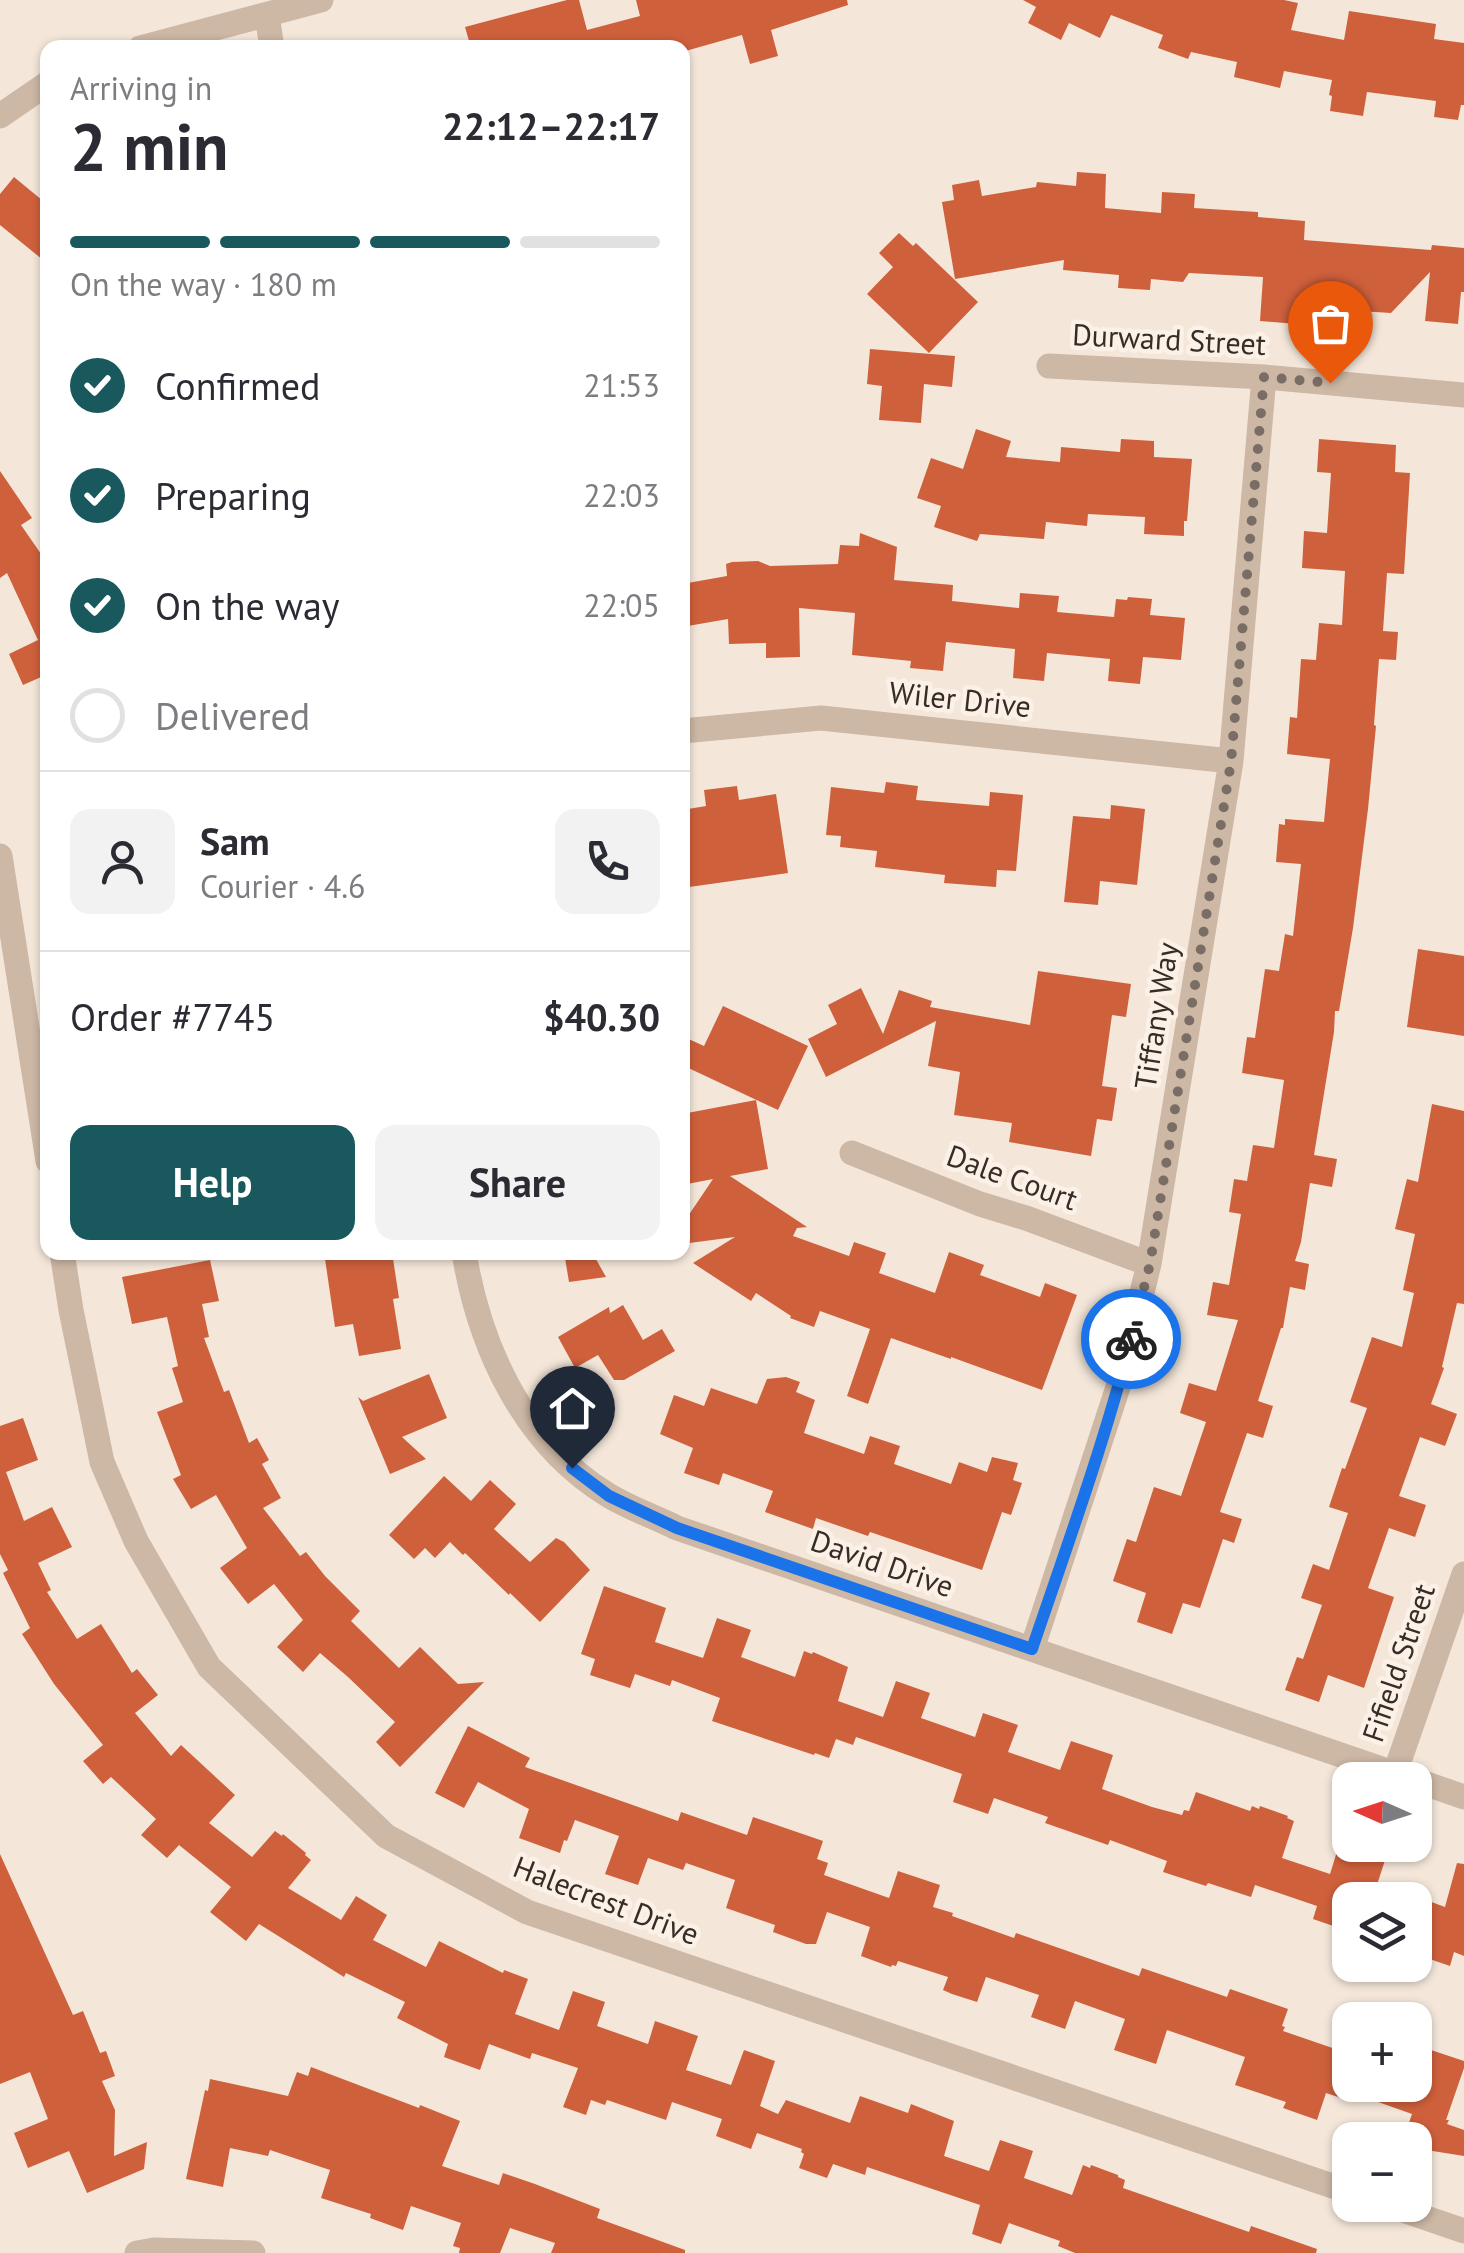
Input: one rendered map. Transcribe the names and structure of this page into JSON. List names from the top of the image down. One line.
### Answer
{"streets":{"street":["Durward Street","Wiler Drive","Tiffany Way","Dale Court","David Drive","Fifield Street","Halecrest Drive"]},"crossings":[["Durward Street","Tiffany Way"],["Wiler Drive","Tiffany Way"],["Tiffany Way","Dale Court"],["Tiffany Way","David Drive"]],"north":"left","page":{"heading":["2 min","Arriving in","22:12–22:17"],"panel":["Sam","Courier · 4.6","Order #7745","$40.30"],"bar":"On the way · 180 m","list":[["Confirmed","21:53"],["Preparing","22:03"],["On the way","22:05"],"Delivered"],"buttons":["Help","Share"],"map_buttons":["+","−"]}}
